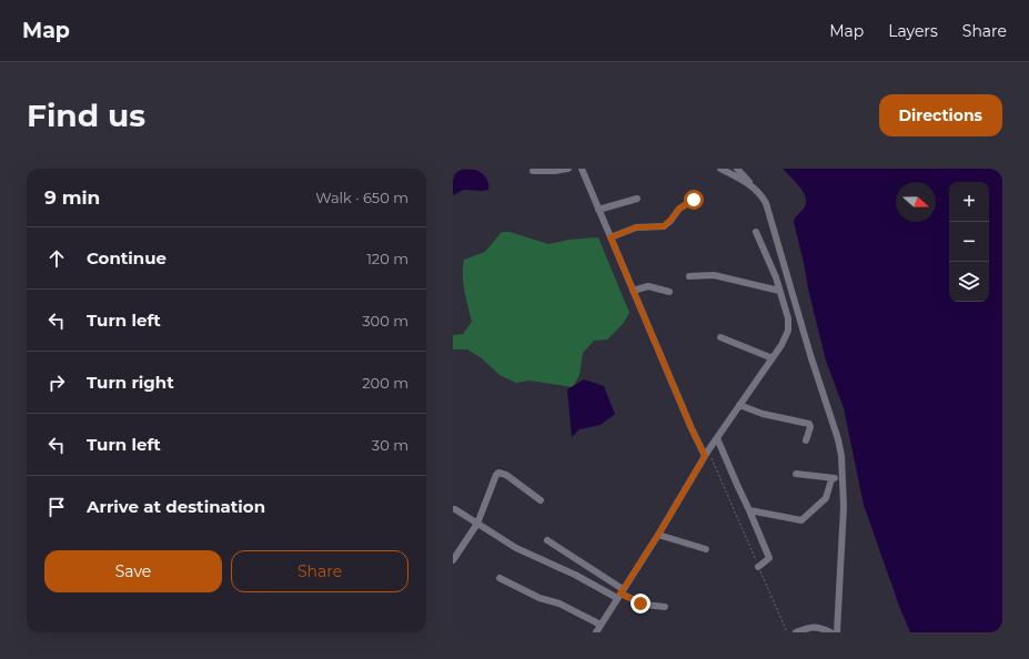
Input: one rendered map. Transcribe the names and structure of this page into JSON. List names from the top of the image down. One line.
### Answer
{"north":"right","page":{"header":"Map","nav":["Map","Layers","Share"],"buttons":["Directions",["Save","Share"]],"title":"Find us","heading":["9 min","Walk · 650 m"],"map_buttons":["+","−"],"list":[["Continue","120 m"],["Turn left","300 m"],["Turn right","200 m"],["Turn left","30 m"],"Arrive at destination"]}}
